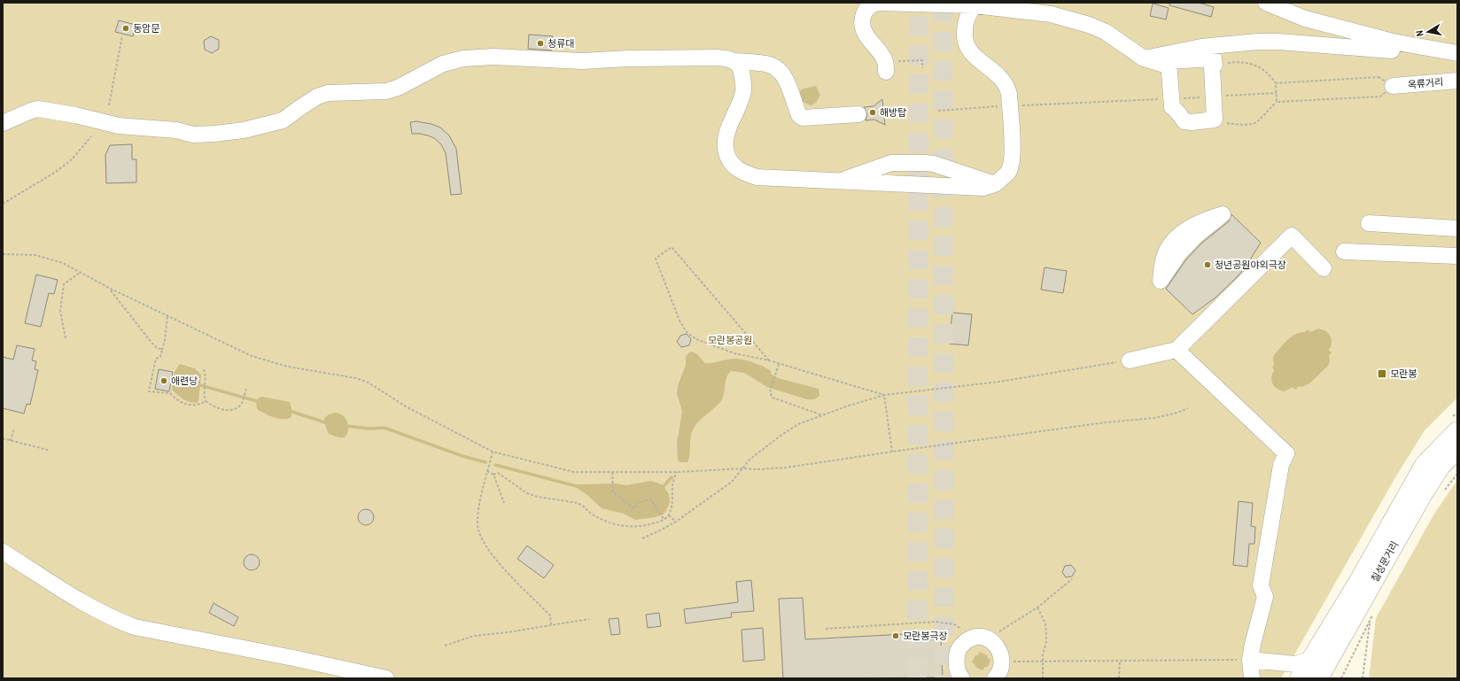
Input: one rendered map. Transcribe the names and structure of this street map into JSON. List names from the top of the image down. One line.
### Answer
{"streets":{"main road":["칠성문거리"],"street":["옥류거리"]},"parks":["모란봉공원"],"places":{"other":["동암문","청류대","해방탑","청년공원야외극장","애련당","모란봉극장"],"transit":["모란봉"]},"north":"left"}
